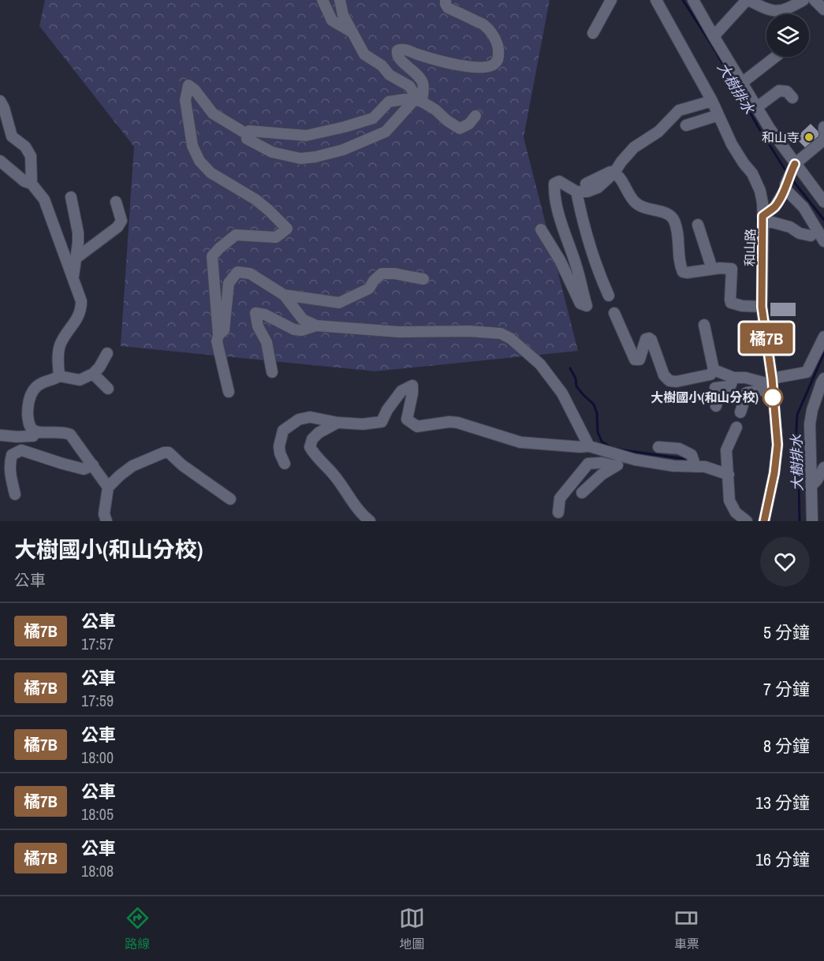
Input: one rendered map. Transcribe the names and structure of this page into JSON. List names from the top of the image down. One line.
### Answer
{"streets":{"street":["和山路"]},"water":["大樹排水"],"places":["和山寺","大樹國小(和山分校)"],"lines":["bus line 橘7B"],"page":{"on_map":"橘7B","heading":["大樹國小(和山分校)","公車"],"list":[{"mark":"橘7B","name":"公車","note":"17:57","value":"5 分鐘"},{"mark":"橘7B","name":"公車","note":"17:59","value":"7 分鐘"},{"mark":"橘7B","name":"公車","note":"18:00","value":"8 分鐘"},{"mark":"橘7B","name":"公車","note":"18:05","value":"13 分鐘"},{"mark":"橘7B","name":"公車","note":"18:08","value":"16 分鐘"}],"tabs":["路線","地圖","車票"]}}
